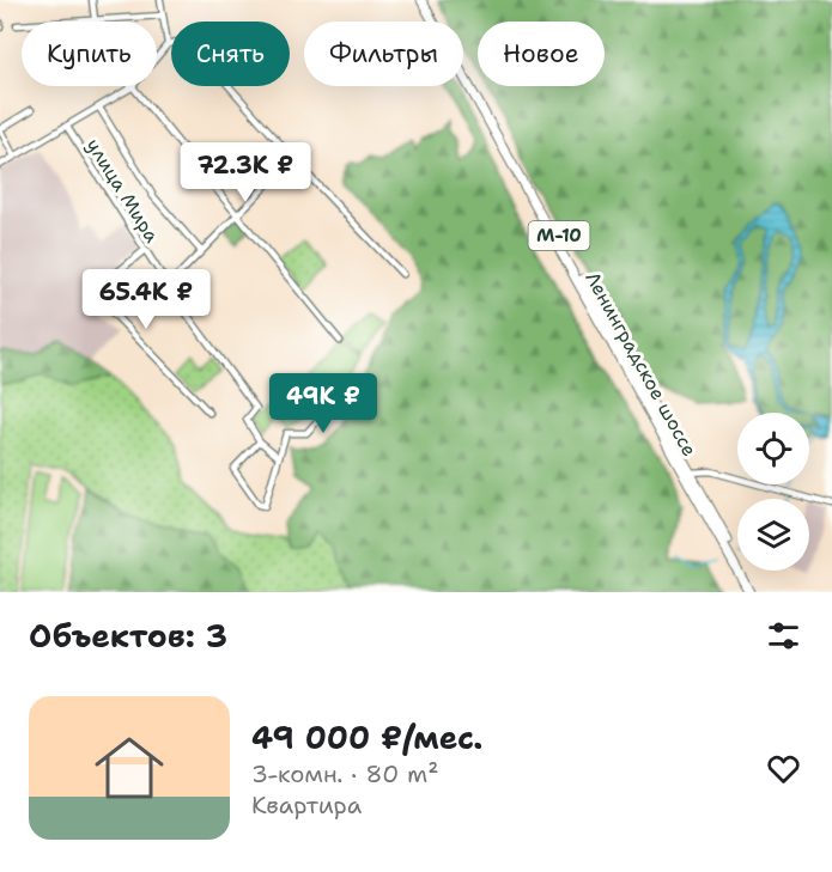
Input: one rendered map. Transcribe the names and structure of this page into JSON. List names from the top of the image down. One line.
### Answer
{"streets":{"highway":["М-10","Ленинградское шоссе"],"street":["улица Мира"]},"page":{"chip":["Купить","Снять","Фильтры","Новое"],"price":["72.3K ₽","65.4K ₽","49K ₽"],"heading":"Объектов: 3","list":[{"name":"49 000 ₽/мес.","note":"3-комн. · 80 m² · Квартира"}]}}
